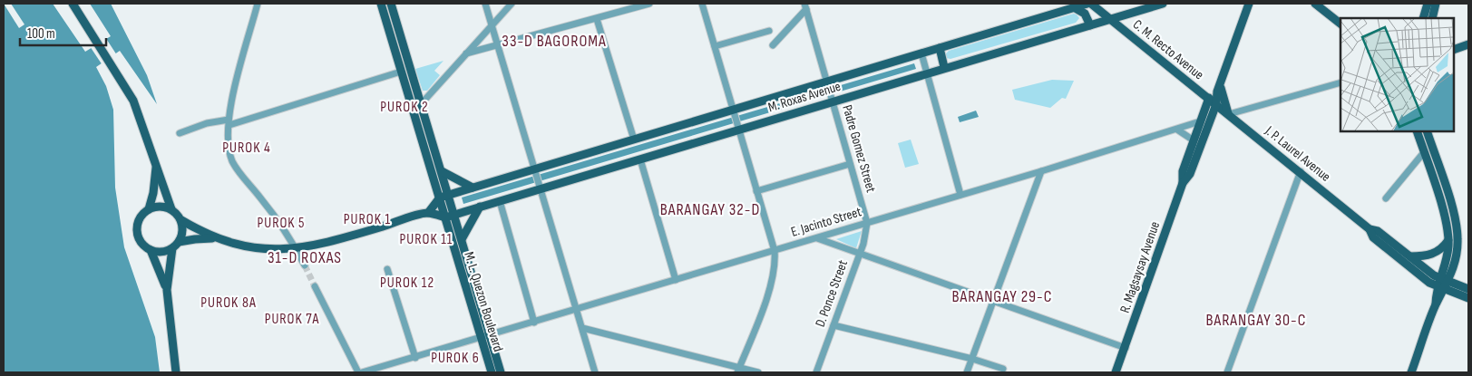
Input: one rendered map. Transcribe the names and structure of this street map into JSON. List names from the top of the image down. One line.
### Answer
{"streets":{"main road":["C. M. Recto Avenue","M. Roxas Avenue","J. P. Laurel Avenue","R. Magsaysay Avenue","M. L. Quezon Boulevard"],"street":["Padre Gomez Street","E. Jacinto Street","D. Ponce Street"]},"crossings":[["C. M. Recto Avenue","M. Roxas Avenue"],["C. M. Recto Avenue","J. P. Laurel Avenue"],["C. M. Recto Avenue","R. Magsaysay Avenue"],["M. Roxas Avenue","Padre Gomez Street"],["M. Roxas Avenue","M. L. Quezon Boulevard"],["Padre Gomez Street","E. Jacinto Street"],["Padre Gomez Street","D. Ponce Street"],["J. P. Laurel Avenue","R. Magsaysay Avenue"],["E. Jacinto Street","R. Magsaysay Avenue"],["E. Jacinto Street","D. Ponce Street"],["E. Jacinto Street","M. L. Quezon Boulevard"]],"districts":["33-D BAGOROMA","PUROK 2","PUROK 4","BARANGAY 32-D","PUROK 1","PUROK 5","PUROK 11","31-D ROXAS","PUROK 12","BARANGAY 29-C","PUROK 8A","PUROK 7A","BARANGAY 30-C","PUROK 6"],"scale_bar":"100 m"}
